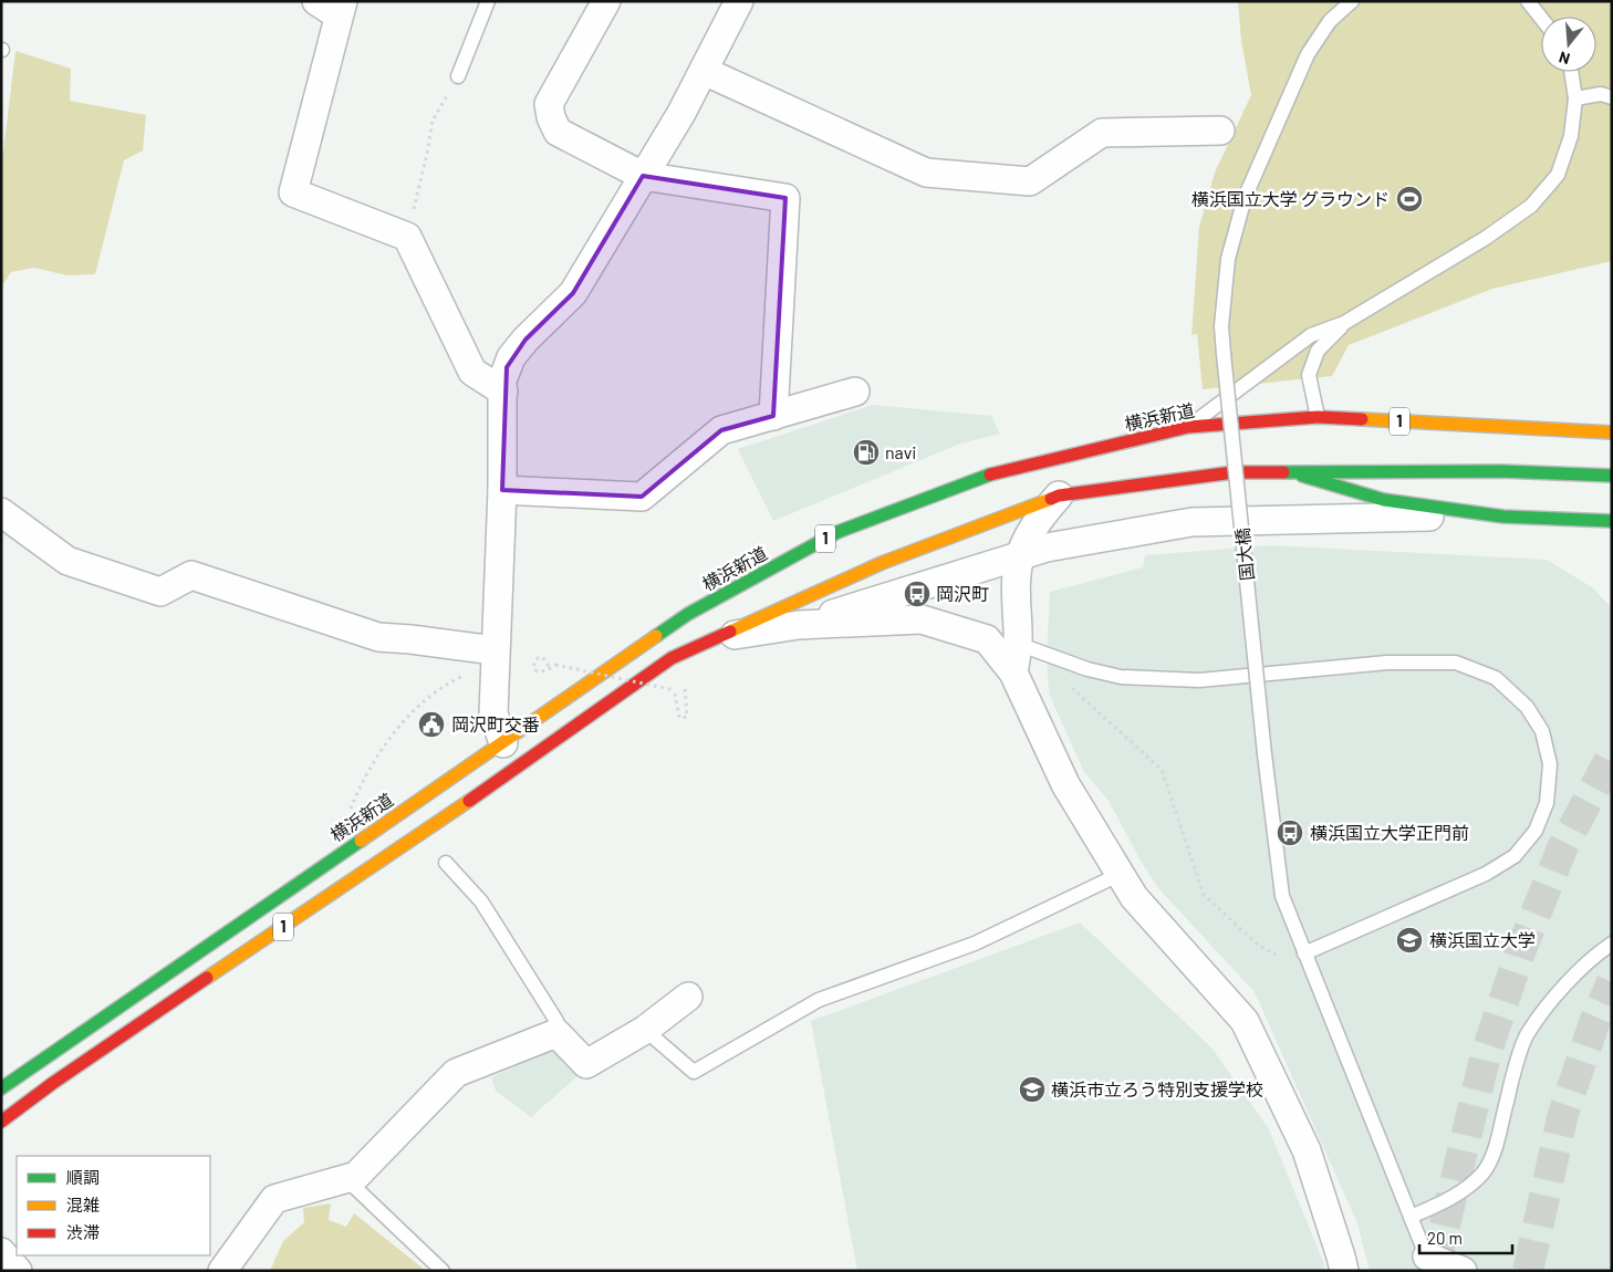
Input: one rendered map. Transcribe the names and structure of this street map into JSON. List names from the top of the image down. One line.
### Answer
{"streets":{"main road":["横浜新道","1"],"lane":["国大橋"]},"places":{"sports":["横浜国立大学 グラウンド"],"fuel station":["navi"],"bus stop":["岡沢町","横浜国立大学正門前"],"public building":["岡沢町交番"],"school or university":["横浜国立大学","横浜市立ろう特別支援学校"]},"legend":["順調","混雑","渋滞"],"scale_bar":"20 m","north":"bottom"}
